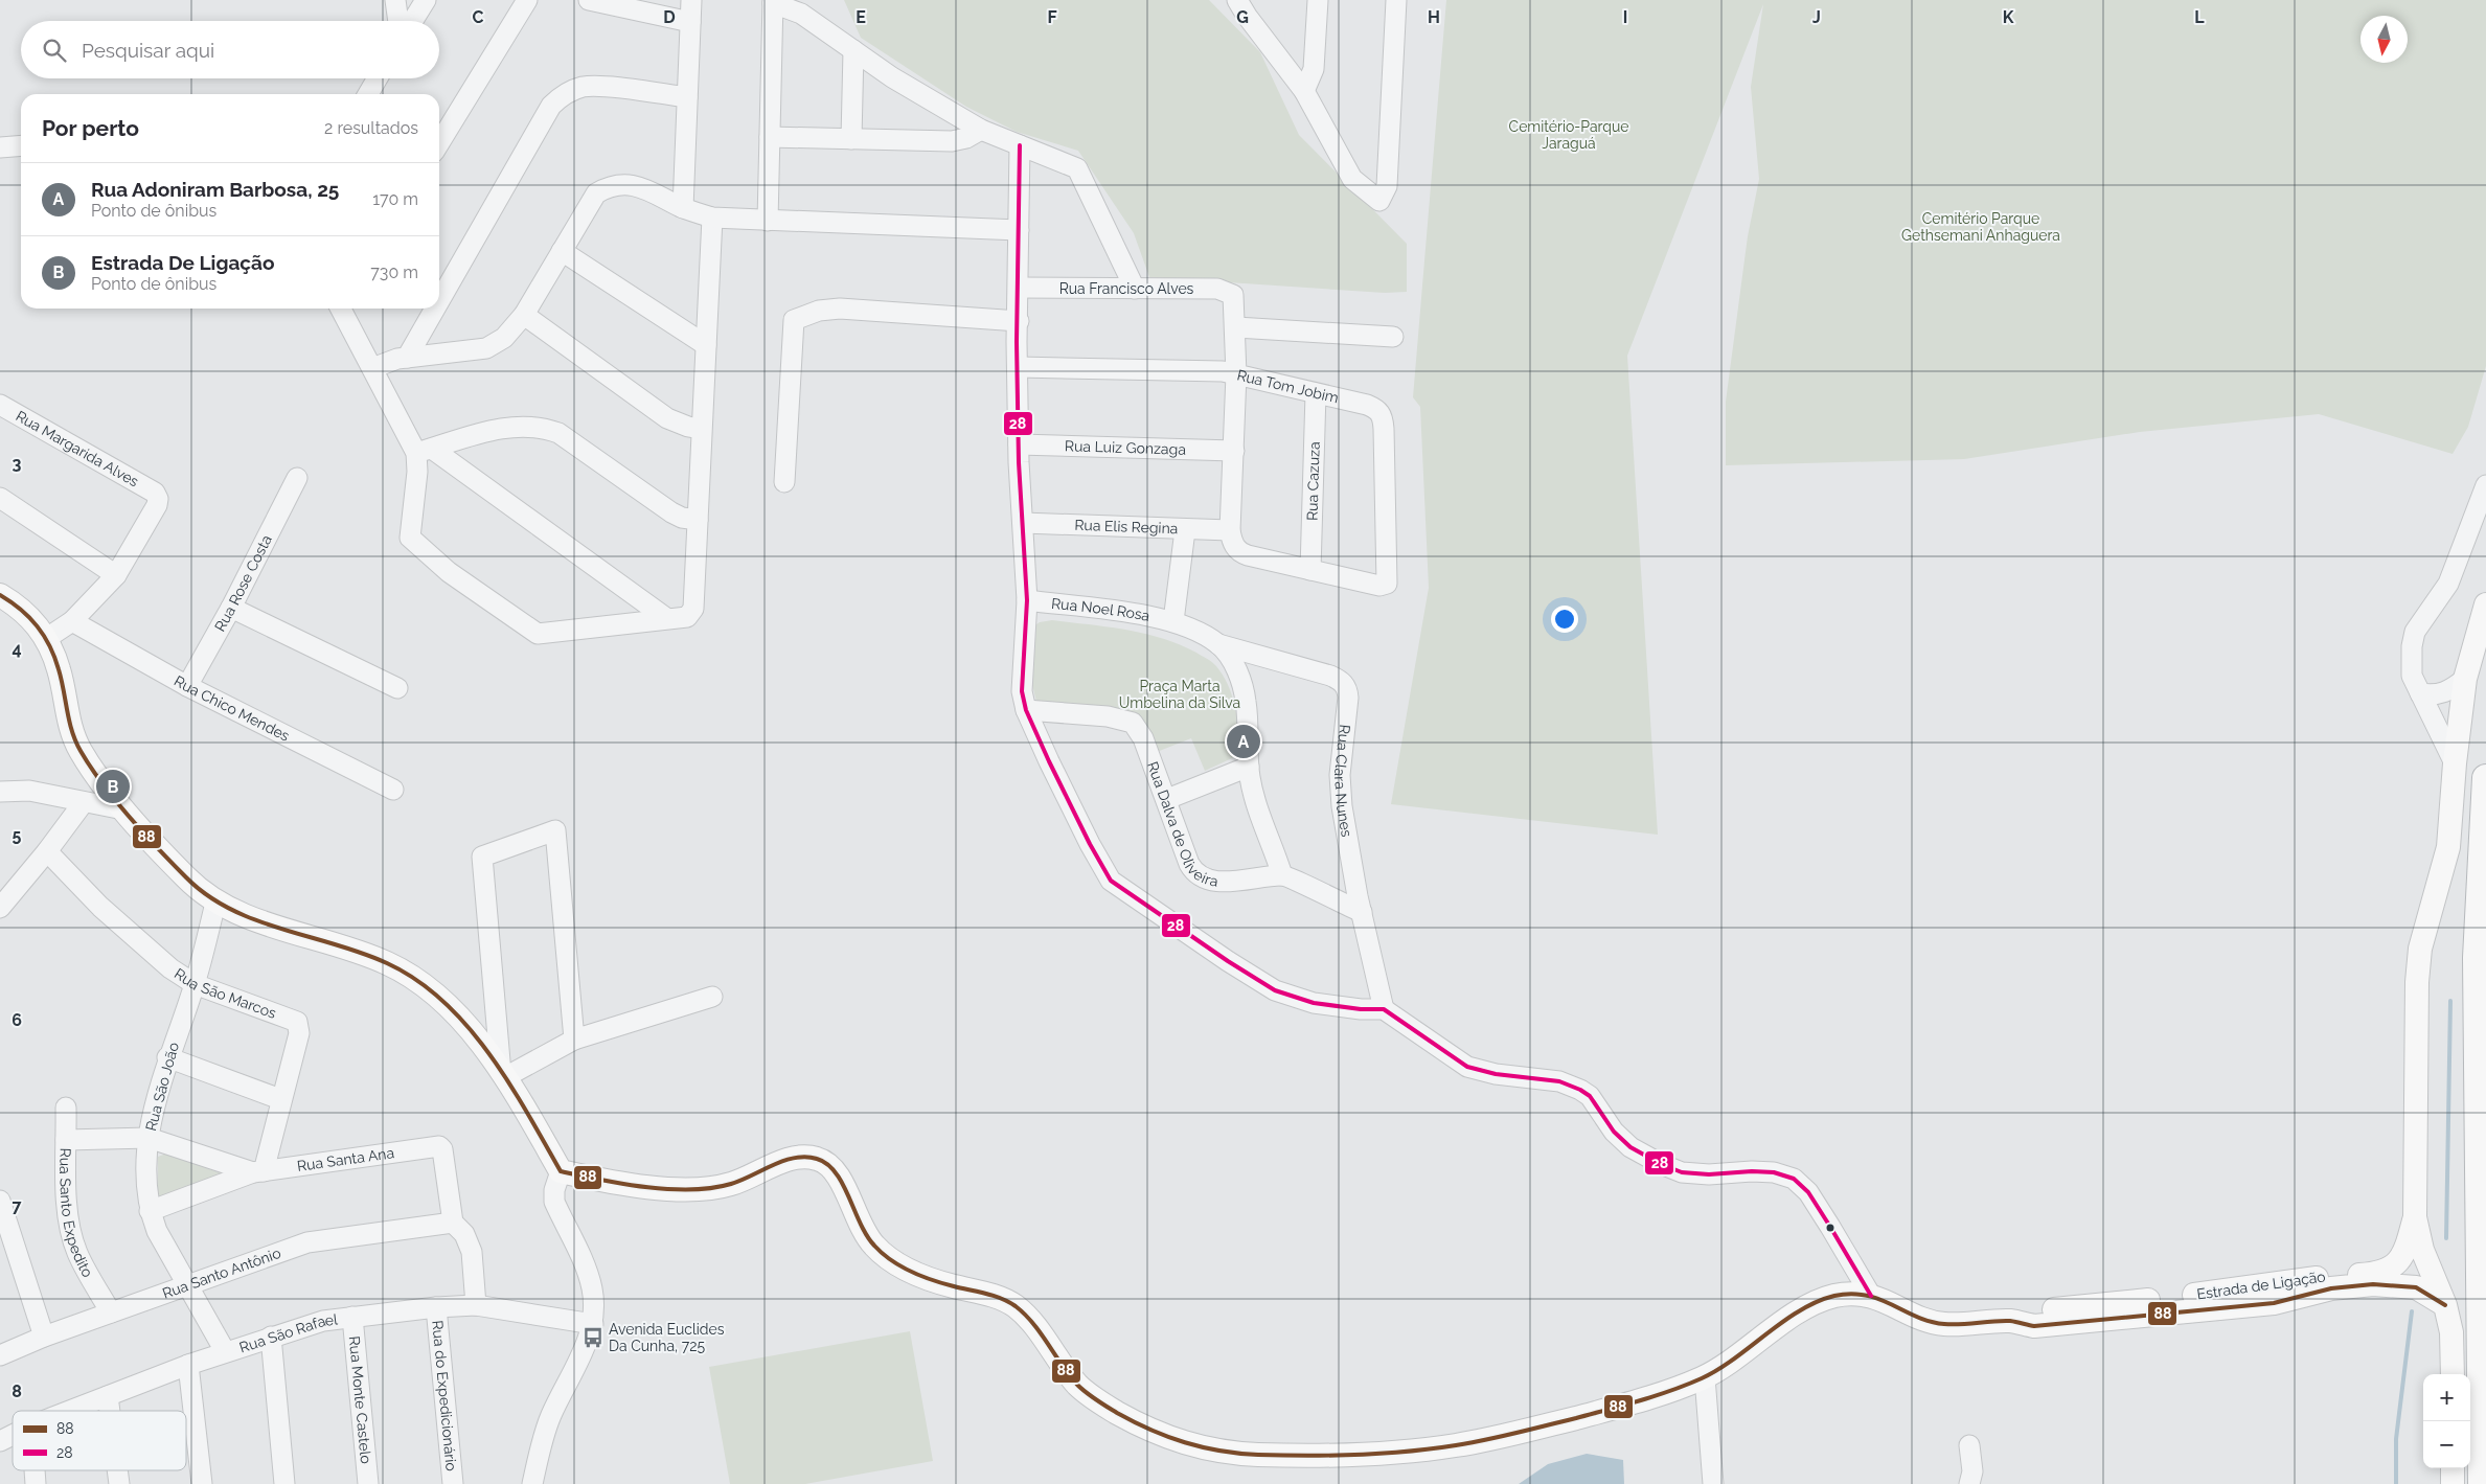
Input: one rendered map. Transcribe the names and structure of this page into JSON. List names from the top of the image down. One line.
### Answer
{"streets":{"main road":["Estrada de Ligação"],"street":["Rua Francisco Alves","Rua Tom Jobim","Rua Luiz Gonzaga","Rua Margarida Alves","Rua Cazuza","Rua Elis Regina","Rua Rose Costa","Rua Noel Rosa","Rua Chico Mendes","Rua Clara Nunes","Rua Dalva de Oliveira","Rua São Marcos","Rua São João","Rua Santa Ana","Rua Santo Expedito","Rua Santo Antônio","Rua São Rafael","Rua do Expedicionário","Rua Monte Castelo"]},"crossings":[["Rua Tom Jobim","Rua Cazuza"],["Rua Rose Costa","Rua Chico Mendes"],["Rua Noel Rosa","Rua Clara Nunes"],["Rua São Marcos","Rua São João"],["Rua São Marcos","Rua Santa Ana"],["Rua São João","Rua Santa Ana"],["Rua São João","Rua Santo Antônio"],["Rua São João","Rua São Rafael"],["Rua Santa Ana","Rua Santo Expedito"],["Rua Santa Ana","Rua Santo Antônio"],["Rua Santo Expedito","Rua Santo Antônio"],["Rua São Rafael","Rua do Expedicionário"],["Rua São Rafael","Rua Monte Castelo"]],"parks":["Cemitério-Parque Jaraguá","Cemitério Parque Gethsemani Anhaguera","Praça Marta Umbelina da Silva"],"places":{"bus stop":["Avenida Euclides Da Cunha, 725"]},"lines":["transit line 28","transit line 88"],"legend":["88","28"],"north":"bottom","page":{"search":"Pesquisar aqui","heading":["Por perto","2 resultados"],"list":[{"mark":"A","name":"Rua Adoniram Barbosa, 25","note":"Ponto de ônibus","value":"170 m"},{"mark":"B","name":"Estrada De Ligação","note":"Ponto de ônibus","value":"730 m"}],"pins":["A","B"],"map_buttons":["+","−"]},"grid":{"columns":["C","D","E","F","G","H","I","J","K","L"],"rows":["3","4","5","6","7","8"]}}
